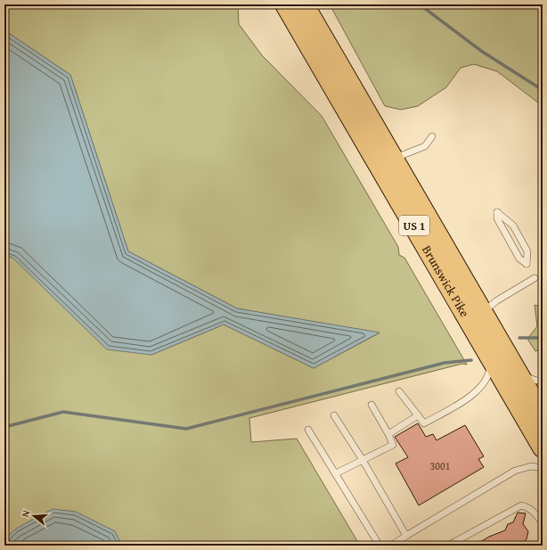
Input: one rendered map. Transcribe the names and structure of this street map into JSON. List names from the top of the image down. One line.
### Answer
{"streets":{"highway":["US 1","Brunswick Pike"]},"house_numbers":["3001"],"north":"left"}
